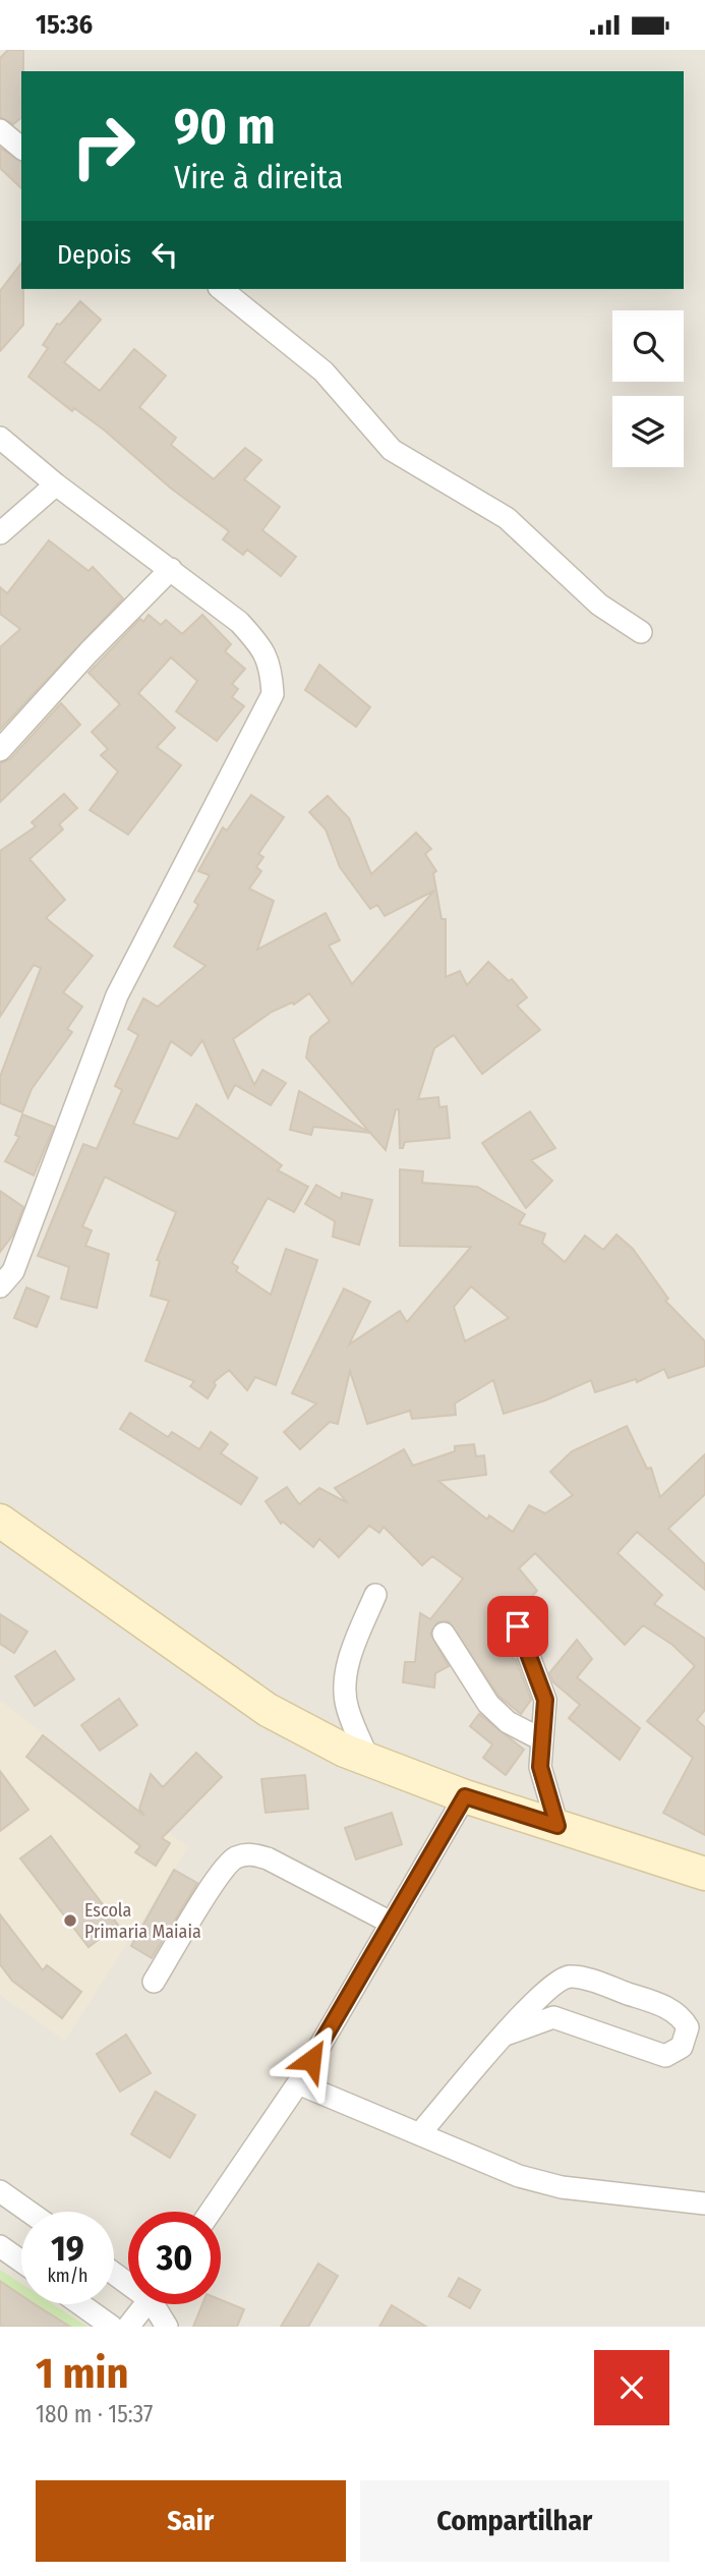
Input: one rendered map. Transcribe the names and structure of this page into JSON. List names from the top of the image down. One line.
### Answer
{"places":["Escola Primaria Maiaia"],"page":{"status":"15:36","turn":["90 m","Vire à direita"],"then":"Depois","speed":"19 km/h","limit":"30","heading":["1 min","180 m · 15:37"],"buttons":["Sair","Compartilhar"]}}
